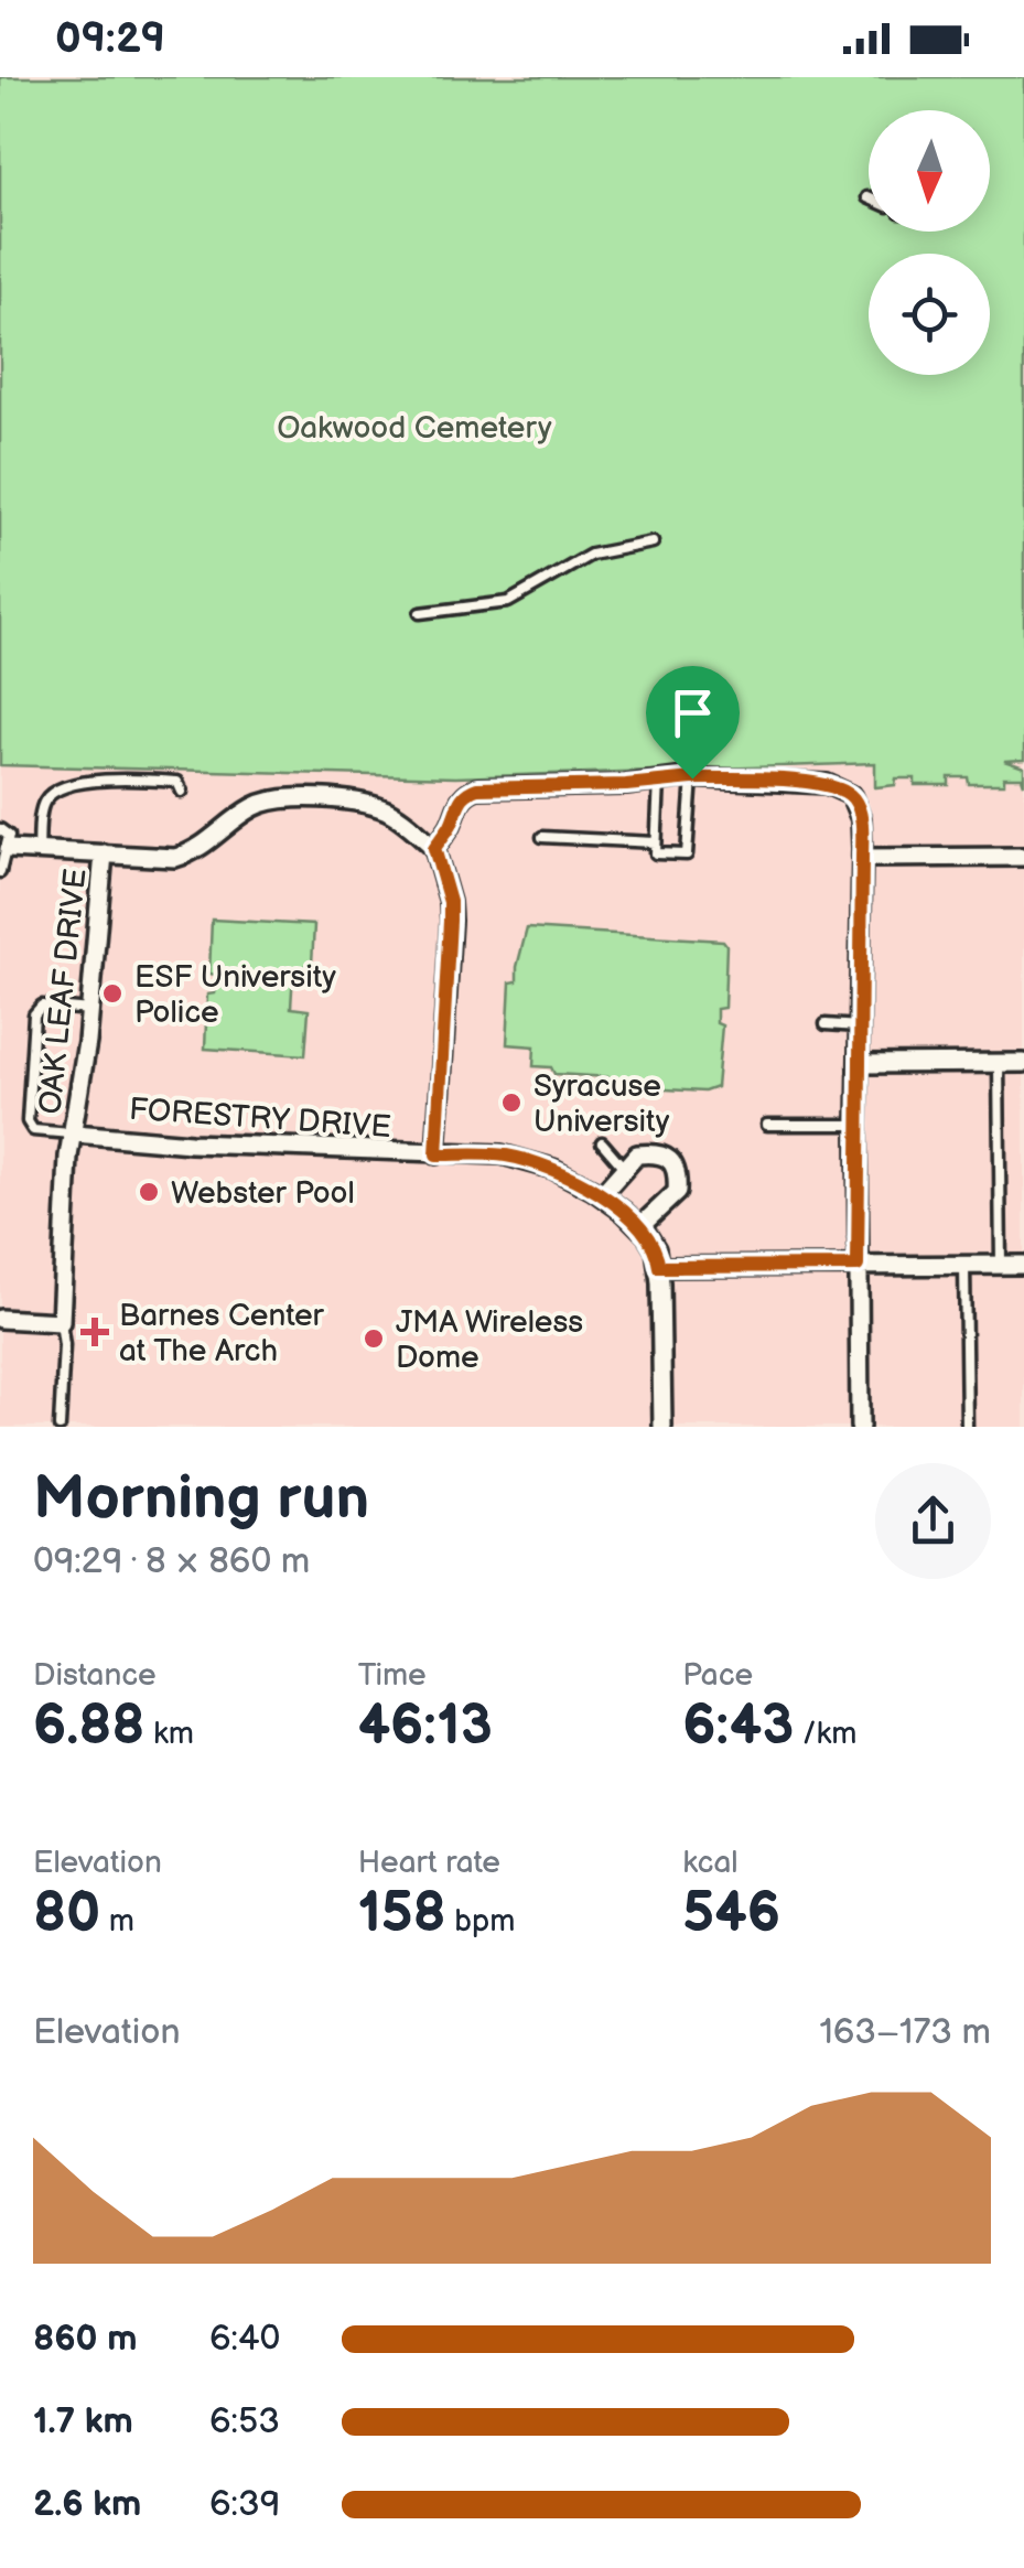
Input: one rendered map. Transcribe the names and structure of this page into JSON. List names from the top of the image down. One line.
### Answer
{"streets":{"street":["OAK LEAF DRIVE","FORESTRY DRIVE"]},"crossings":[["OAK LEAF DRIVE","FORESTRY DRIVE"]],"parks":["Oakwood Cemetery"],"places":{"other":["ESF University Police","Syracuse University","Webster Pool","JMA Wireless Dome"],"health":["Barnes Center at The Arch"]},"north":"bottom","page":{"status":"09:29","heading":["Morning run","09:29 · 8 × 860 m"],"stats":[["Distance","6.88 km"],["Time","46:13"],["Pace","6:43 /km"],["Elevation","80 m"],["Heart rate","158 bpm"],["kcal","546"]],"chart":["Elevation","163–173 m"],"list":[{"name":"860 m","note":"6:40"},{"name":"1.7 km","note":"6:53"},{"name":"2.6 km","note":"6:39"}]}}
